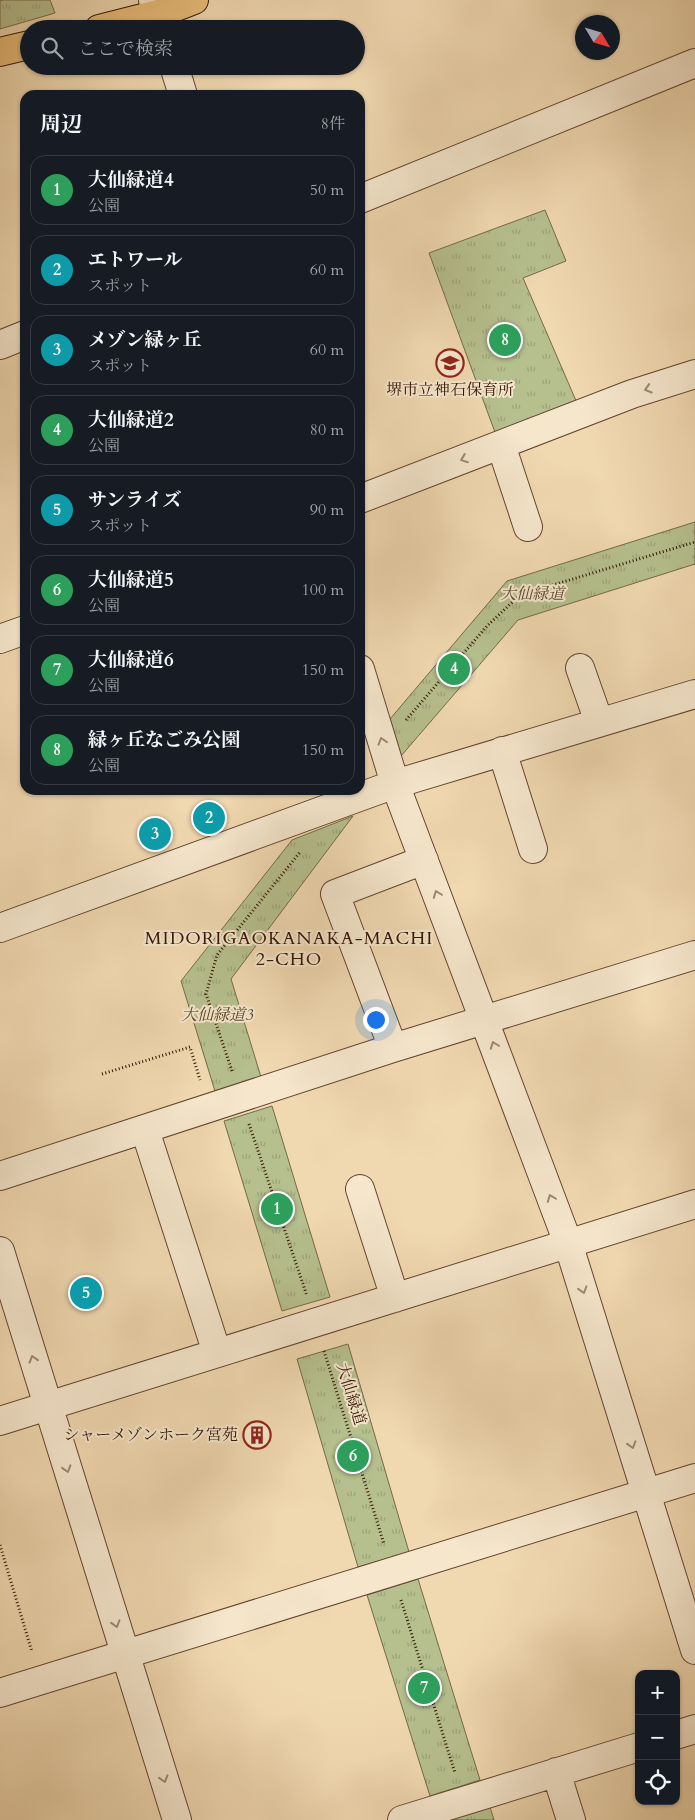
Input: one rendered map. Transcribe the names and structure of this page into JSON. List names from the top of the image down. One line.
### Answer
{"streets":{"path":["大仙緑道"]},"districts":["MIDORIGAOKANAKA-MACHI 2-CHO"],"parks":["大仙緑道","大仙緑道3"],"places":{"school or university":["堺市立神石保育所"],"building":["シャーメゾンホーク宮苑"]},"north":"bottom right","page":{"search":"ここで検索","heading":["周辺","8件"],"list":[{"mark":"1","name":"大仙緑道4","note":"公園","value":"50 m"},{"mark":"2","name":"エトワール","note":"スポット","value":"60 m"},{"mark":"3","name":"メゾン緑ヶ丘","note":"スポット","value":"60 m"},{"mark":"4","name":"大仙緑道2","note":"公園","value":"80 m"},{"mark":"5","name":"サンライズ","note":"スポット","value":"90 m"},{"mark":"6","name":"大仙緑道5","note":"公園","value":"100 m"},{"mark":"7","name":"大仙緑道6","note":"公園","value":"150 m"},{"mark":"8","name":"緑ヶ丘なごみ公園","note":"公園","value":"150 m"}],"pins":["8","4","2","3","1","5","6","7"],"map_buttons":["+","−"]}}
